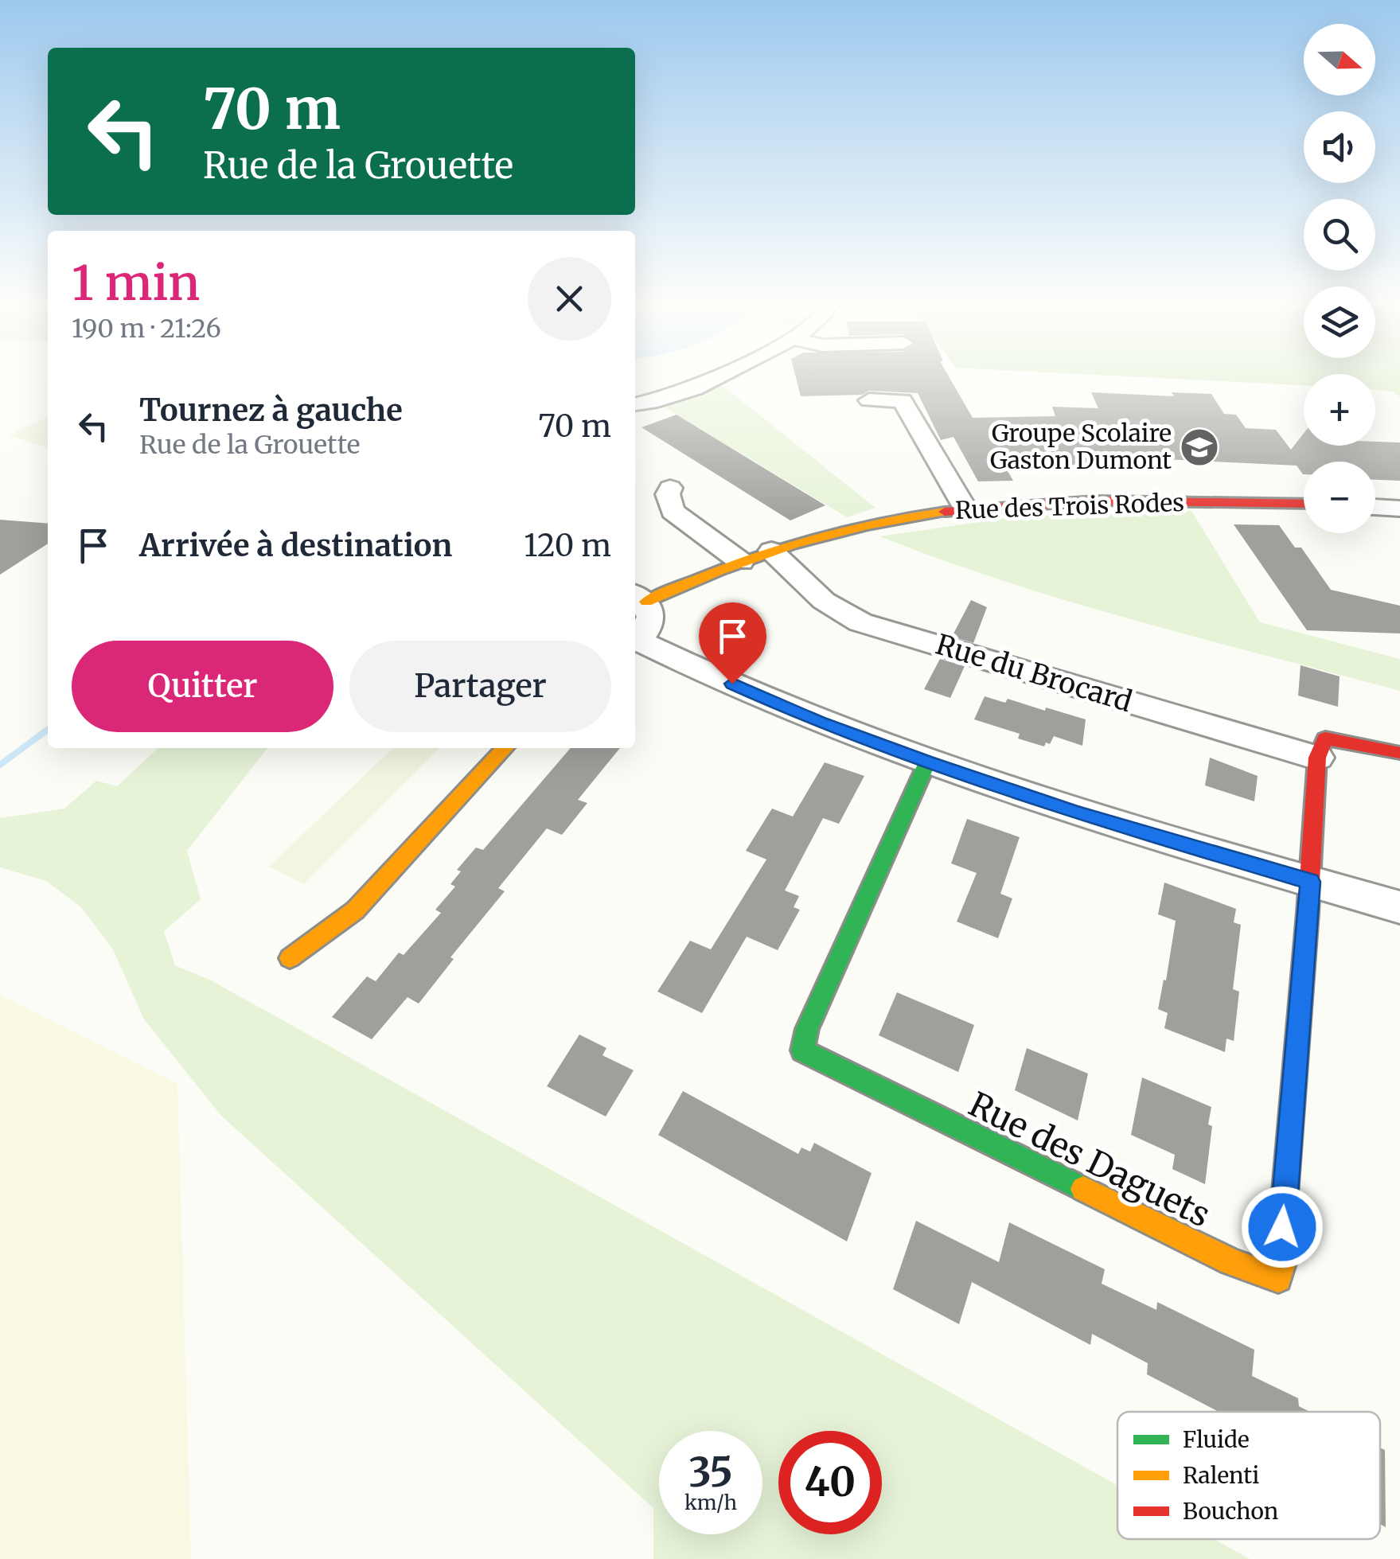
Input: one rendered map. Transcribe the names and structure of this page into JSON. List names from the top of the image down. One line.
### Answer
{"streets":{"street":["Rue des Trois Rodes","Rue du Brocard","Rue des Daguets"]},"crossings":[["Rue des Trois Rodes","Rue du Brocard"]],"places":{"school or university":["Groupe Scolaire Gaston Dumont"]},"legend":["Fluide","Ralenti","Bouchon"],"north":"right","page":{"map_buttons":["+","−"],"turn":["70 m","Rue de la Grouette"],"heading":["1 min","190 m · 21:26"],"list":[{"name":"Tournez à gauche","note":"Rue de la Grouette","value":"70 m"},{"name":"Arrivée à destination","value":"120 m"}],"buttons":["Quitter","Partager"],"speed":"35 km/h","limit":"40"}}
